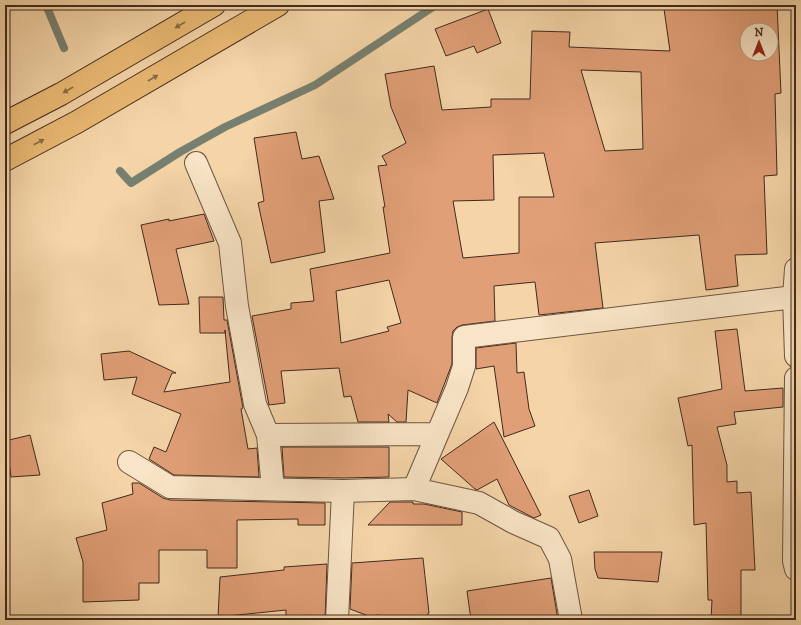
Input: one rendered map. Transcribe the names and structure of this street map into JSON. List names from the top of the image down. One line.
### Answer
{"north":"top"}
